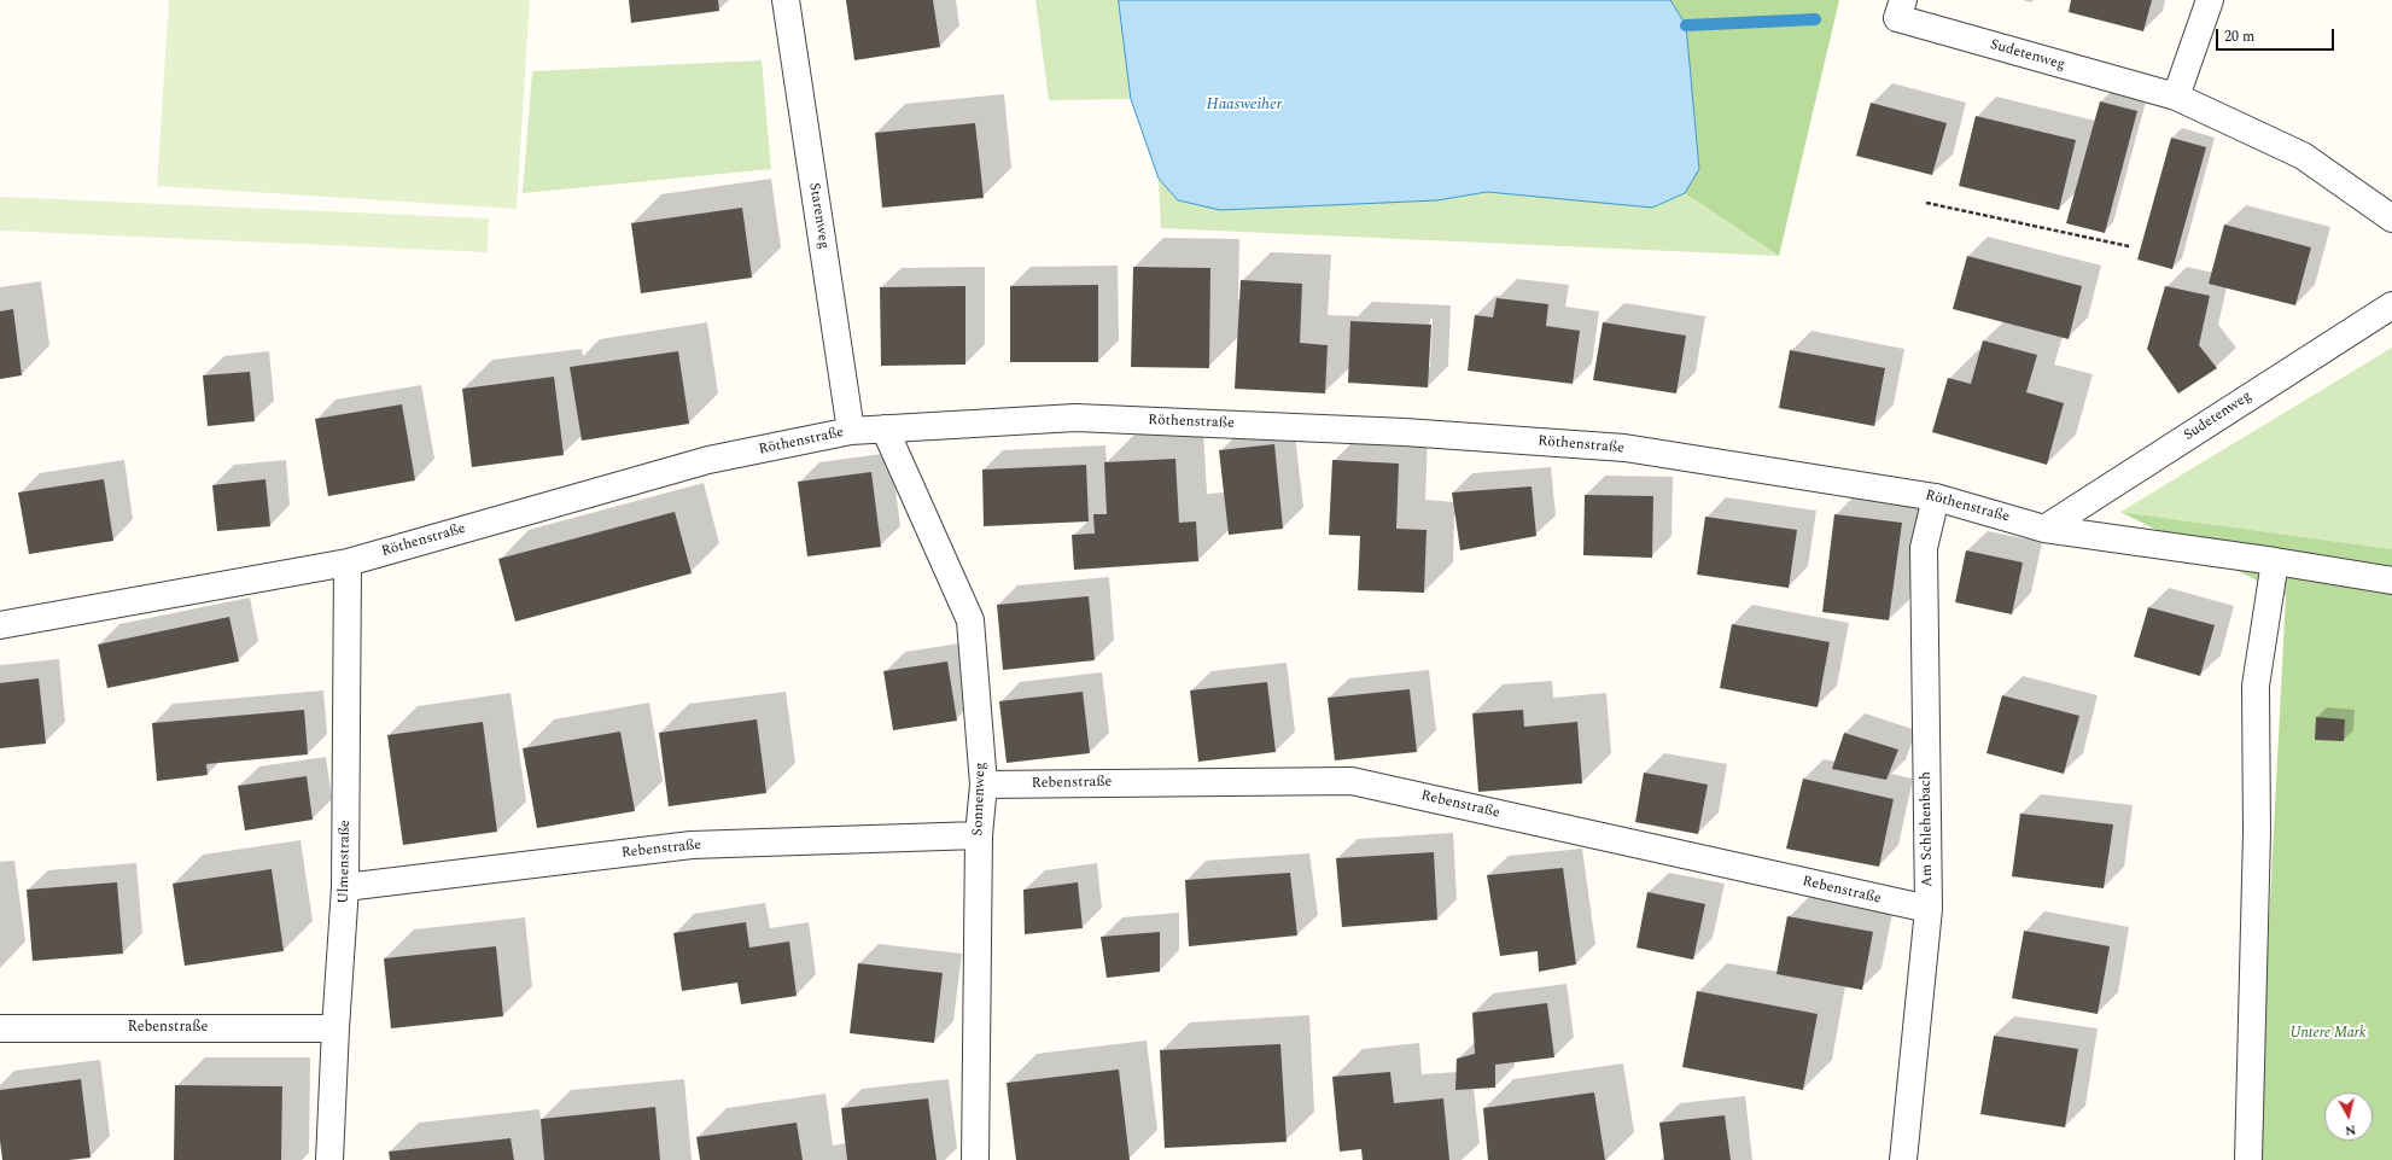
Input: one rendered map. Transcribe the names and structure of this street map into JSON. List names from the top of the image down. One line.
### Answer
{"streets":{"street":["Sudetenweg","Starenweg","Röthenstraße","Rebenstraße","Sonnenweg","Am Schlehenbach","Ulmenstraße"]},"crossings":[["Sudetenweg","Röthenstraße"],["Starenweg","Röthenstraße"],["Röthenstraße","Sonnenweg"],["Röthenstraße","Am Schlehenbach"],["Röthenstraße","Ulmenstraße"],["Rebenstraße","Sonnenweg"],["Rebenstraße","Am Schlehenbach"],["Rebenstraße","Ulmenstraße"]],"water":["Haasweiher"],"parks":["Untere Mark"],"scale_bar":"20 m","north":"bottom"}
